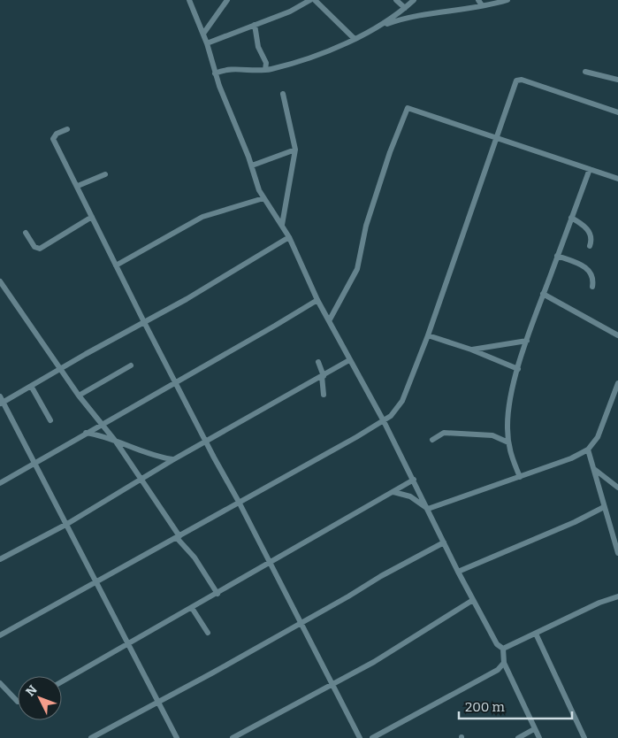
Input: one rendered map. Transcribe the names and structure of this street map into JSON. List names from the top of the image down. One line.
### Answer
{"scale_bar":"200 m","north":"top left"}
